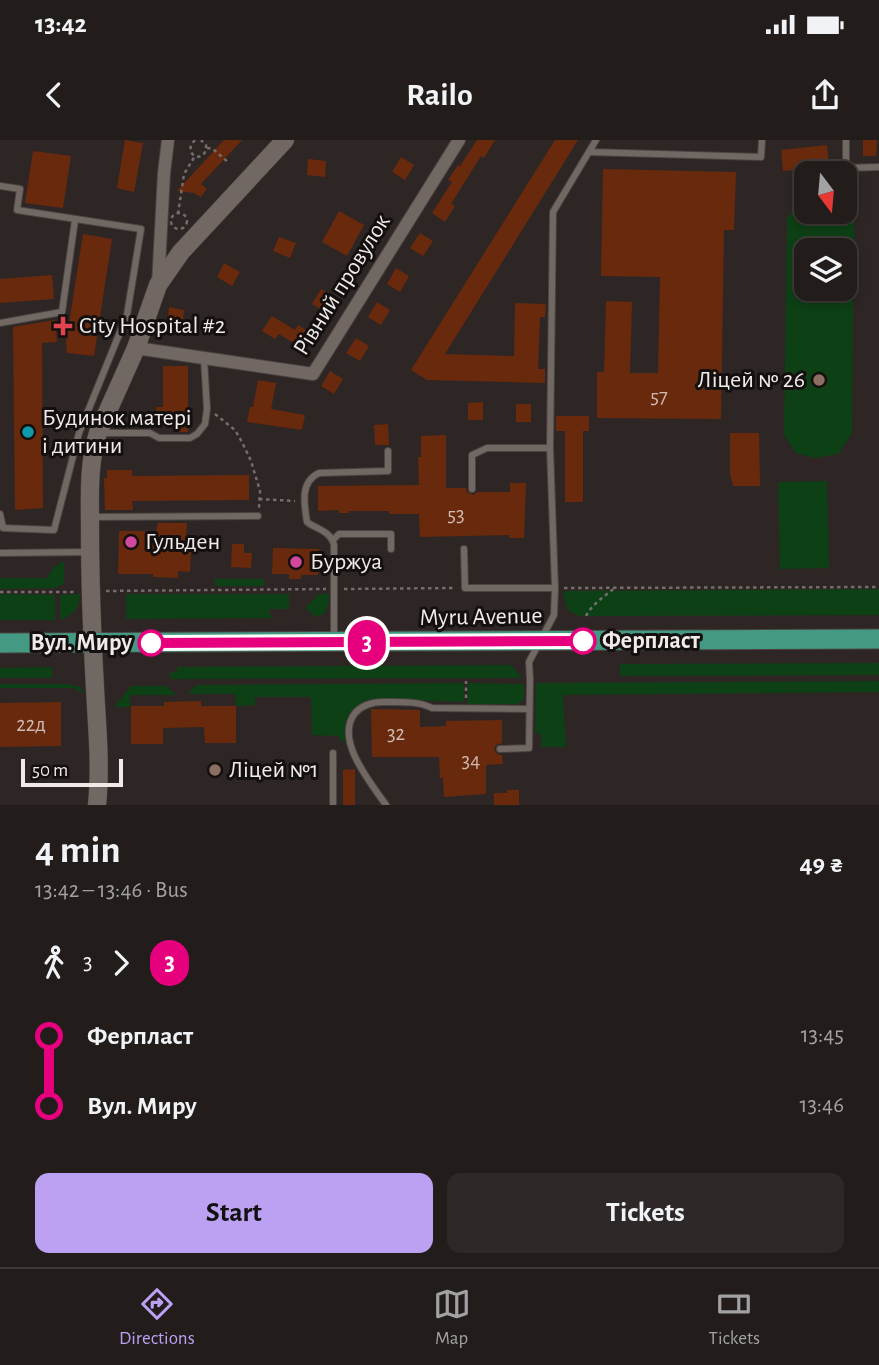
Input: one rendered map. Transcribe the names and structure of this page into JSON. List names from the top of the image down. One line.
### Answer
{"streets":{"main road":["Myru Avenue"],"street":["Рівний провулок"]},"places":{"health":["City Hospital #2"],"other":["Ліцей № 26","Будинок матері і дитини","Гульден","Буржуа","Ферпласт","Вул. Миру","Ліцей №1"]},"lines":["bus line 3"],"house_numbers":["57","53","22д","32","34"],"scale_bar":"50 m","north":"bottom","page":{"status":"13:42","header":"Railo","on_map":"3","scale":"50 m","heading":["4 min","13:42 – 13:46 · Bus","49 ₴"],"legs":["3","3"],"list":[{"name":"Ферпласт","value":"13:45"},{"name":"Вул. Миру","value":"13:46"}],"buttons":["Start","Tickets"],"tabs":["Directions","Map","Tickets"]}}
